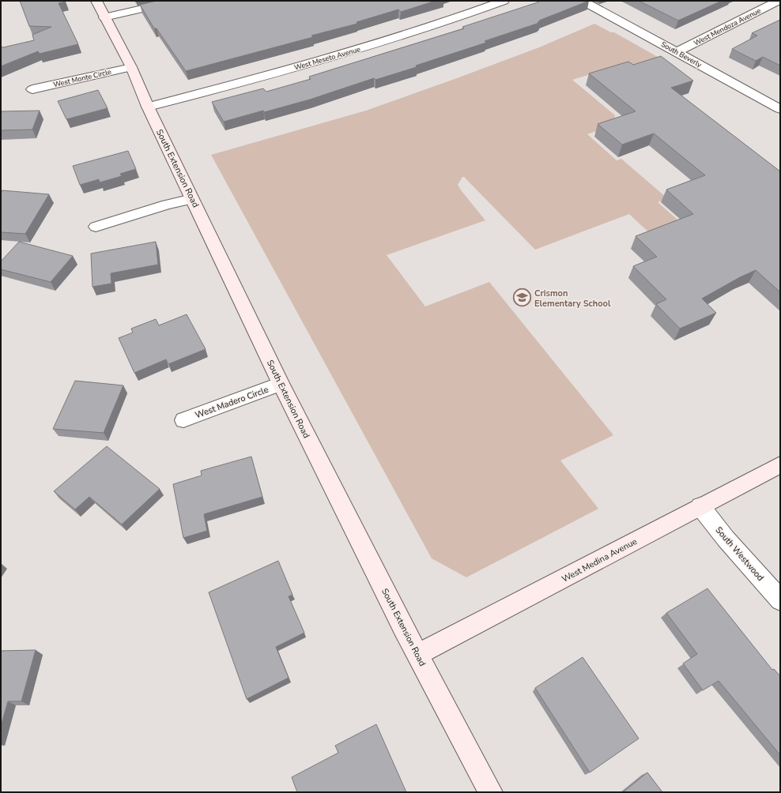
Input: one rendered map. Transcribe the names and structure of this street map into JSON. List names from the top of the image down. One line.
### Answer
{"streets":{"street":["West Mendoza Avenue","South Beverly","West Meseto Avenue","West Monte Circle","South Extension Road","West Madero Circle","South Westwood","West Medina Avenue"]},"crossings":[["West Mendoza Avenue","South Beverly"],["West Meseto Avenue","South Extension Road"],["West Monte Circle","South Extension Road"],["South Extension Road","West Madero Circle"],["South Extension Road","West Medina Avenue"],["South Westwood","West Medina Avenue"]],"places":{"school or university":["Crismon Elementary School"]}}
